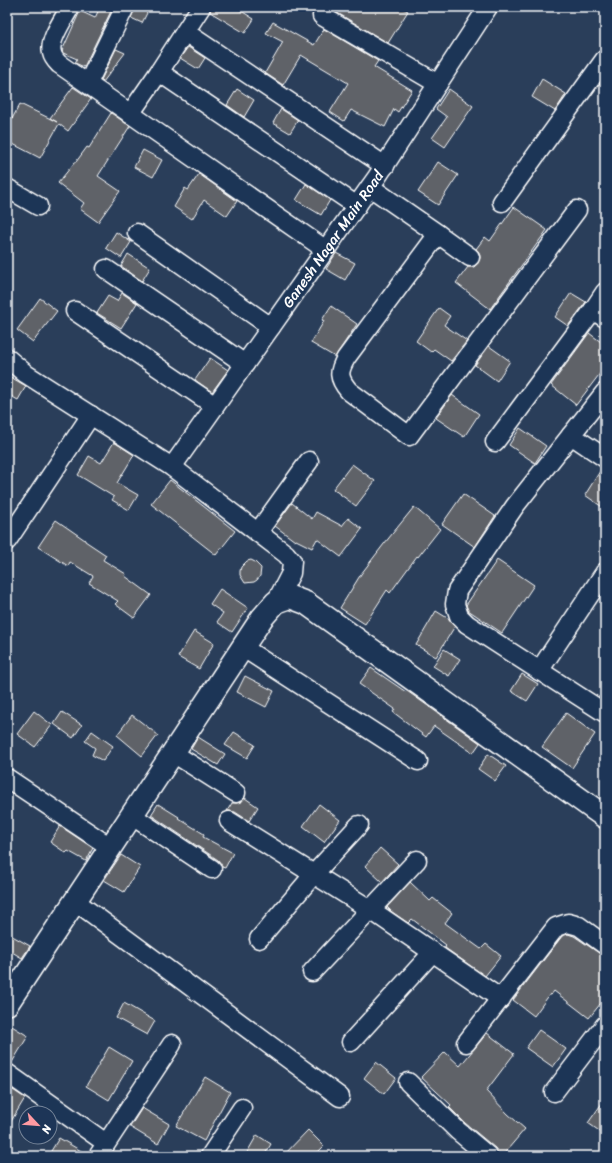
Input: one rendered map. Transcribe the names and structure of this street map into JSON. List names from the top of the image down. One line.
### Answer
{"streets":{"street":["Ganesh Nagar Main Road"]},"north":"bottom right"}
